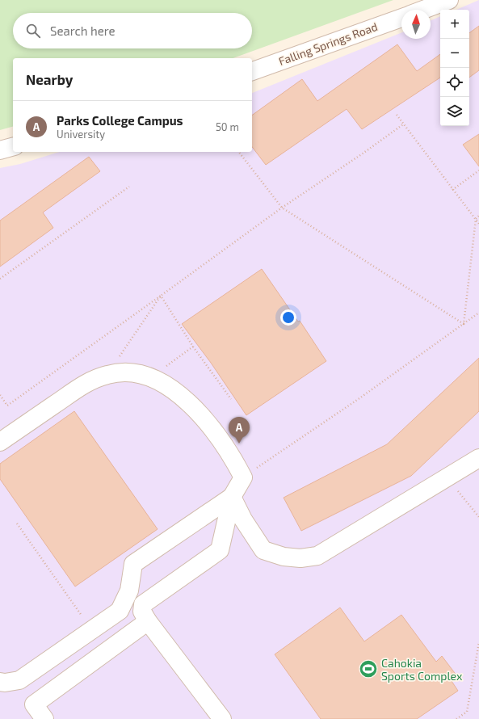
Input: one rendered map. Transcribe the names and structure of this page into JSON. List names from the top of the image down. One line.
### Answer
{"streets":{"street":["Falling Springs Road"]},"places":{"sports":["Cahokia Sports Complex"]},"north":"top","page":{"map_buttons":["+","−"],"search":"Search here","heading":"Nearby","list":[{"mark":"A","name":"Parks College Campus","note":"University","value":"50 m"}],"pins":"A"}}
